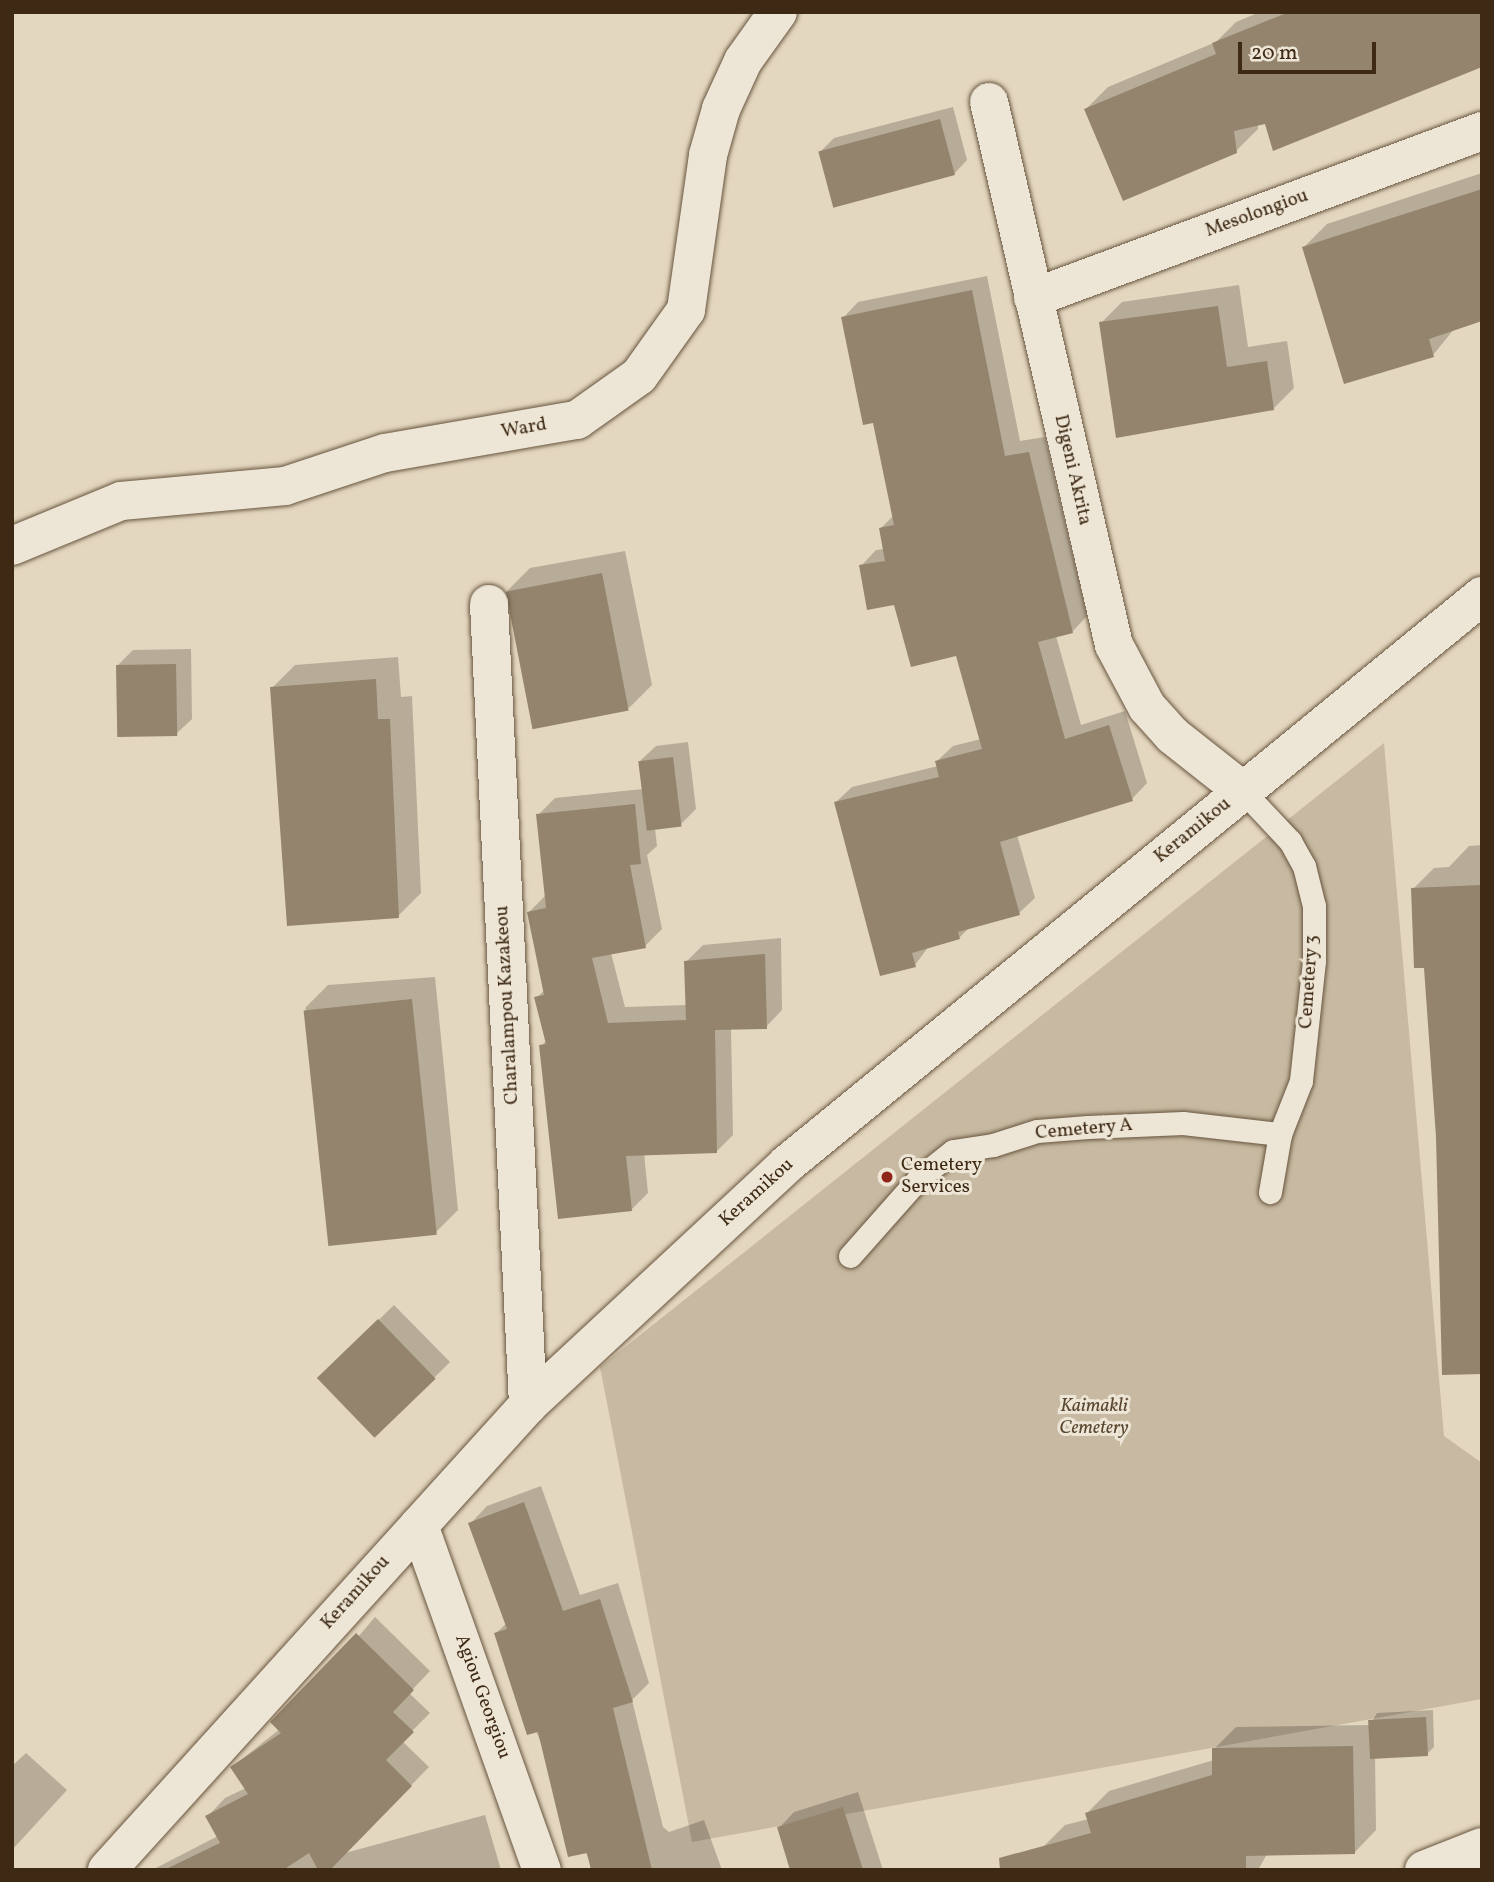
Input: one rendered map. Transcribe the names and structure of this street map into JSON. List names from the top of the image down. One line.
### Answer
{"streets":{"street":["Mesolongiou","Ward","Digeni Akrita","Keramikou","Charalampou Kazakeou","Agiou Georgiou"],"lane":["Cemetery 3","Cemetery A"]},"crossings":[["Mesolongiou","Digeni Akrita"],["Digeni Akrita","Keramikou"],["Digeni Akrita","Cemetery 3"],["Keramikou","Cemetery 3"],["Keramikou","Charalampou Kazakeou"],["Keramikou","Agiou Georgiou"],["Cemetery 3","Cemetery A"]],"parks":["Kaimakli Cemetery"],"places":["Cemetery Services"],"scale_bar":"20 m"}
